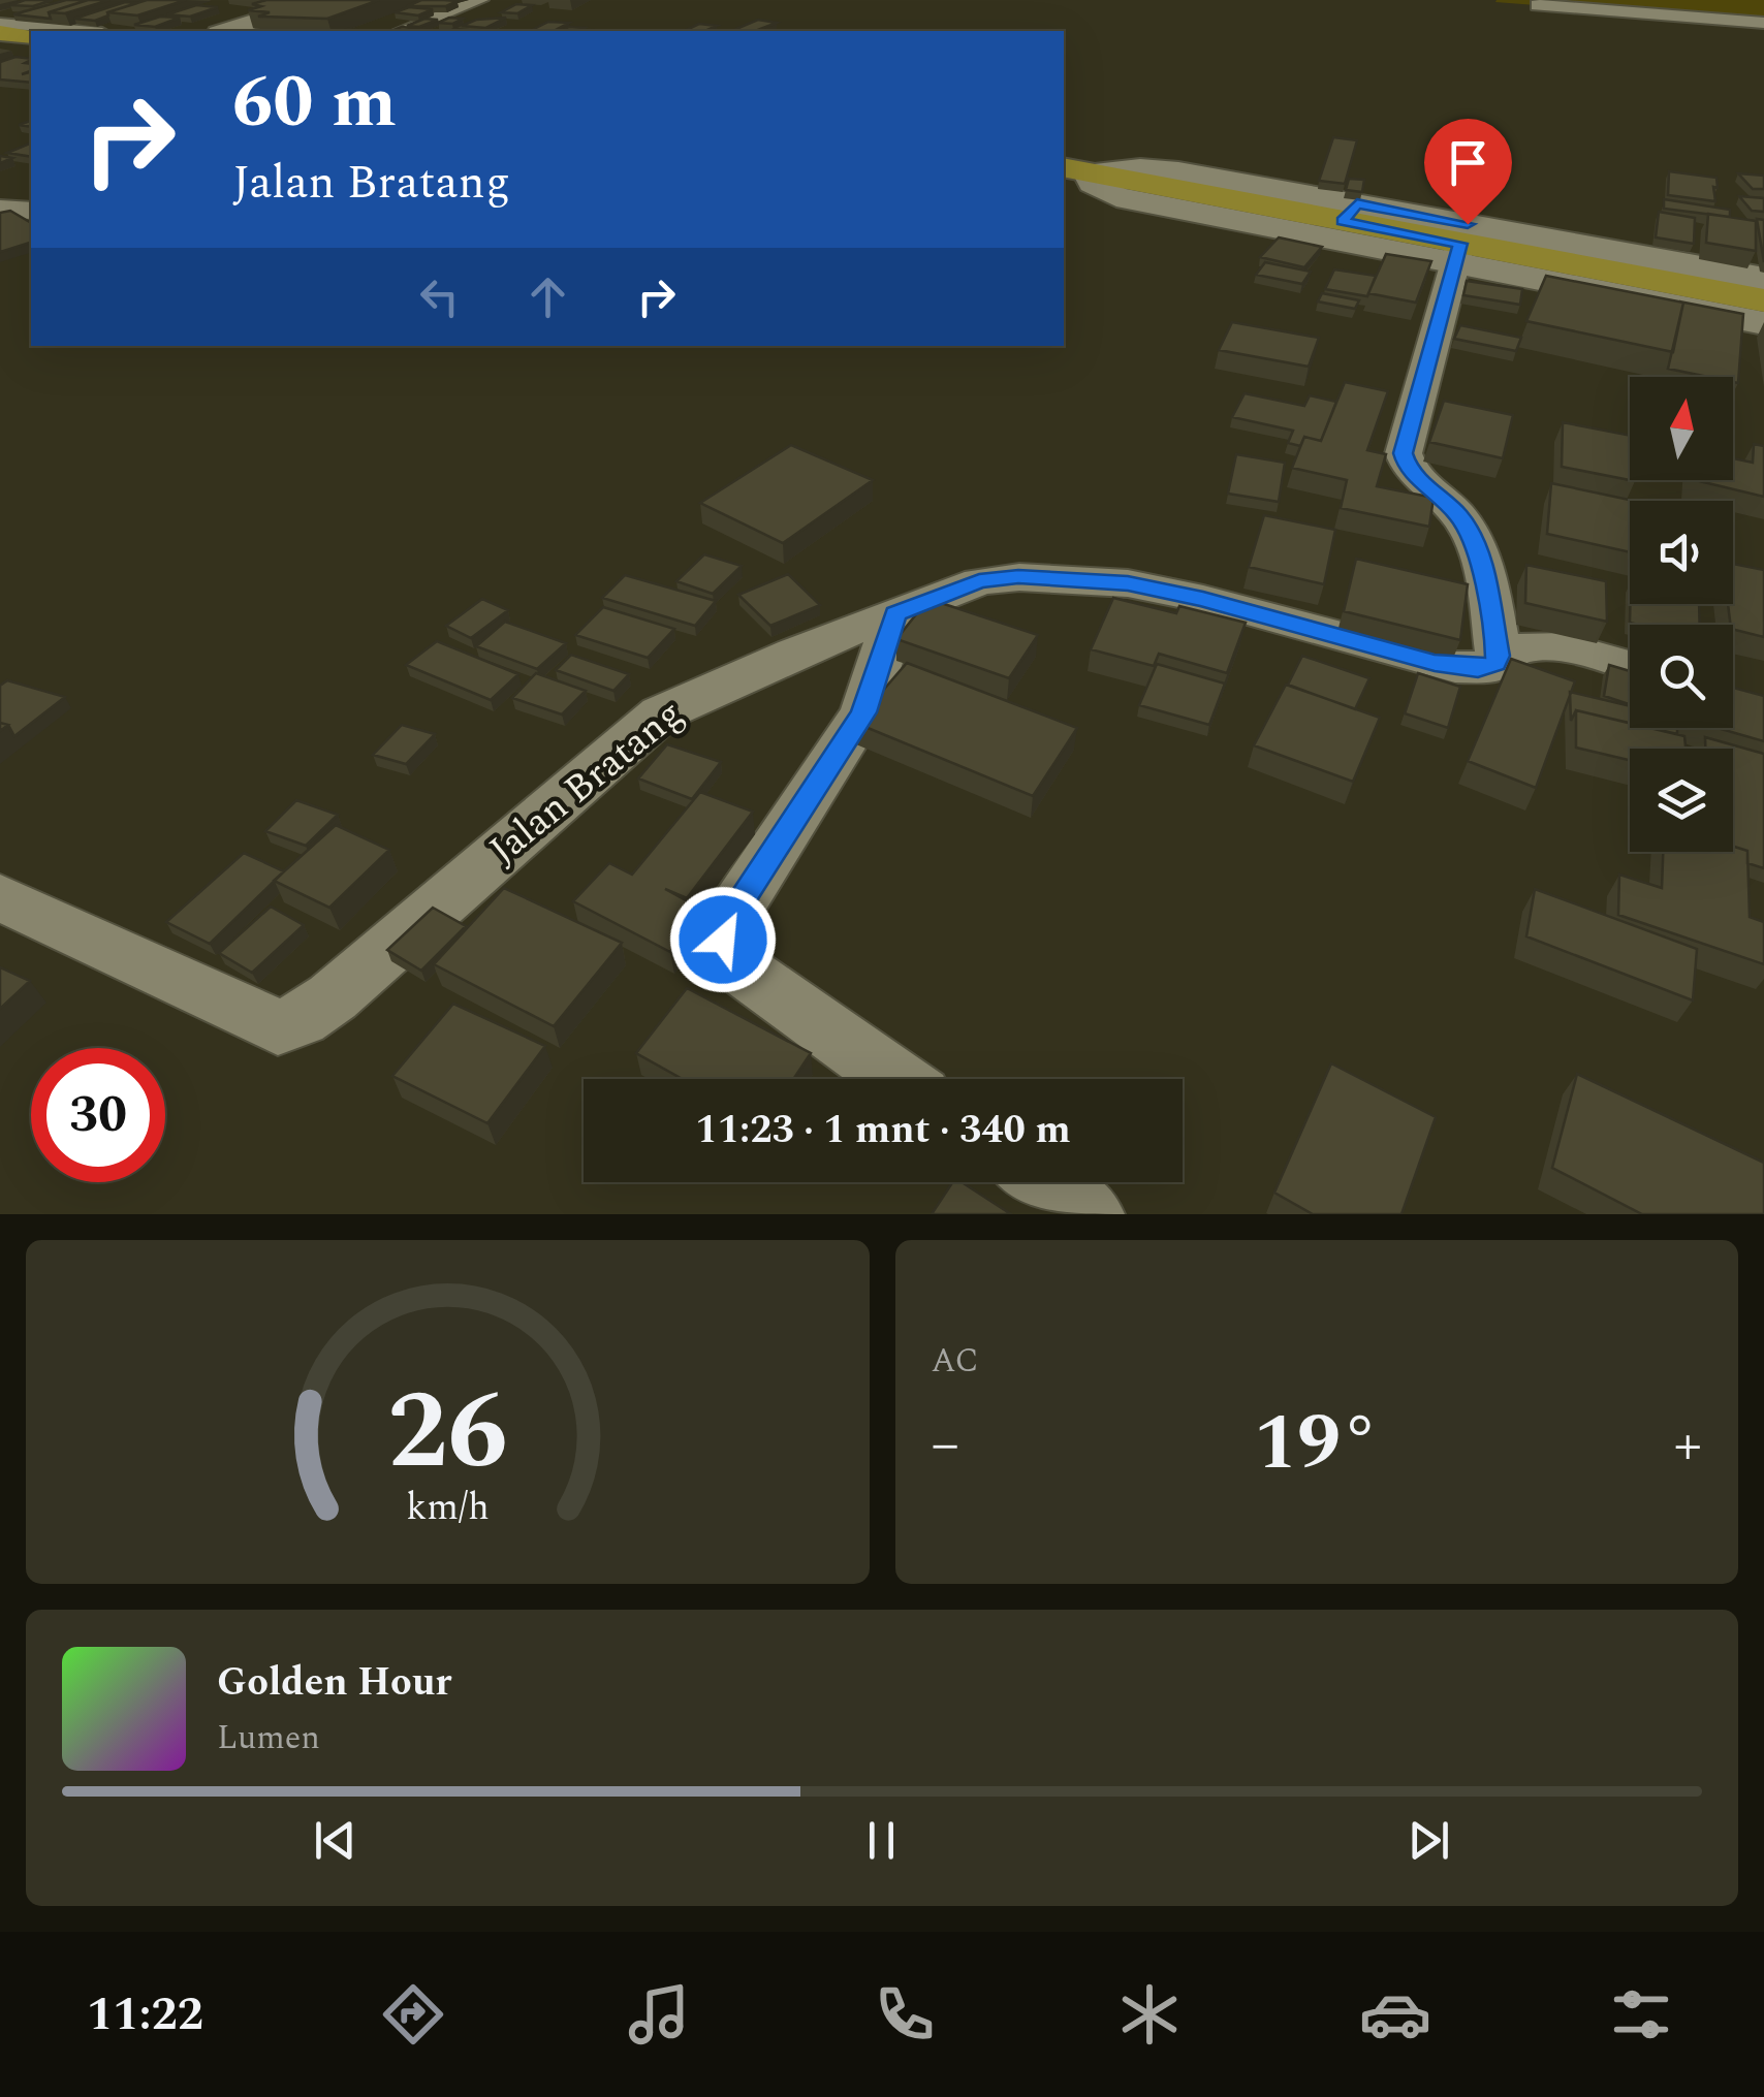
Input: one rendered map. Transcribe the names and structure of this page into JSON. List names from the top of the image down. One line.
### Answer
{"streets":{"street":["Jalan Bratang"]},"north":"top","page":{"turn":["60 m","Jalan Bratang"],"limit":"30","trip":"11:23 · 1 mnt · 340 m","tile":"AC","heat":["−","19°","+"],"song":["Golden Hour","Lumen"],"tabs":"11:22","gauge":["26","km/h"]}}
